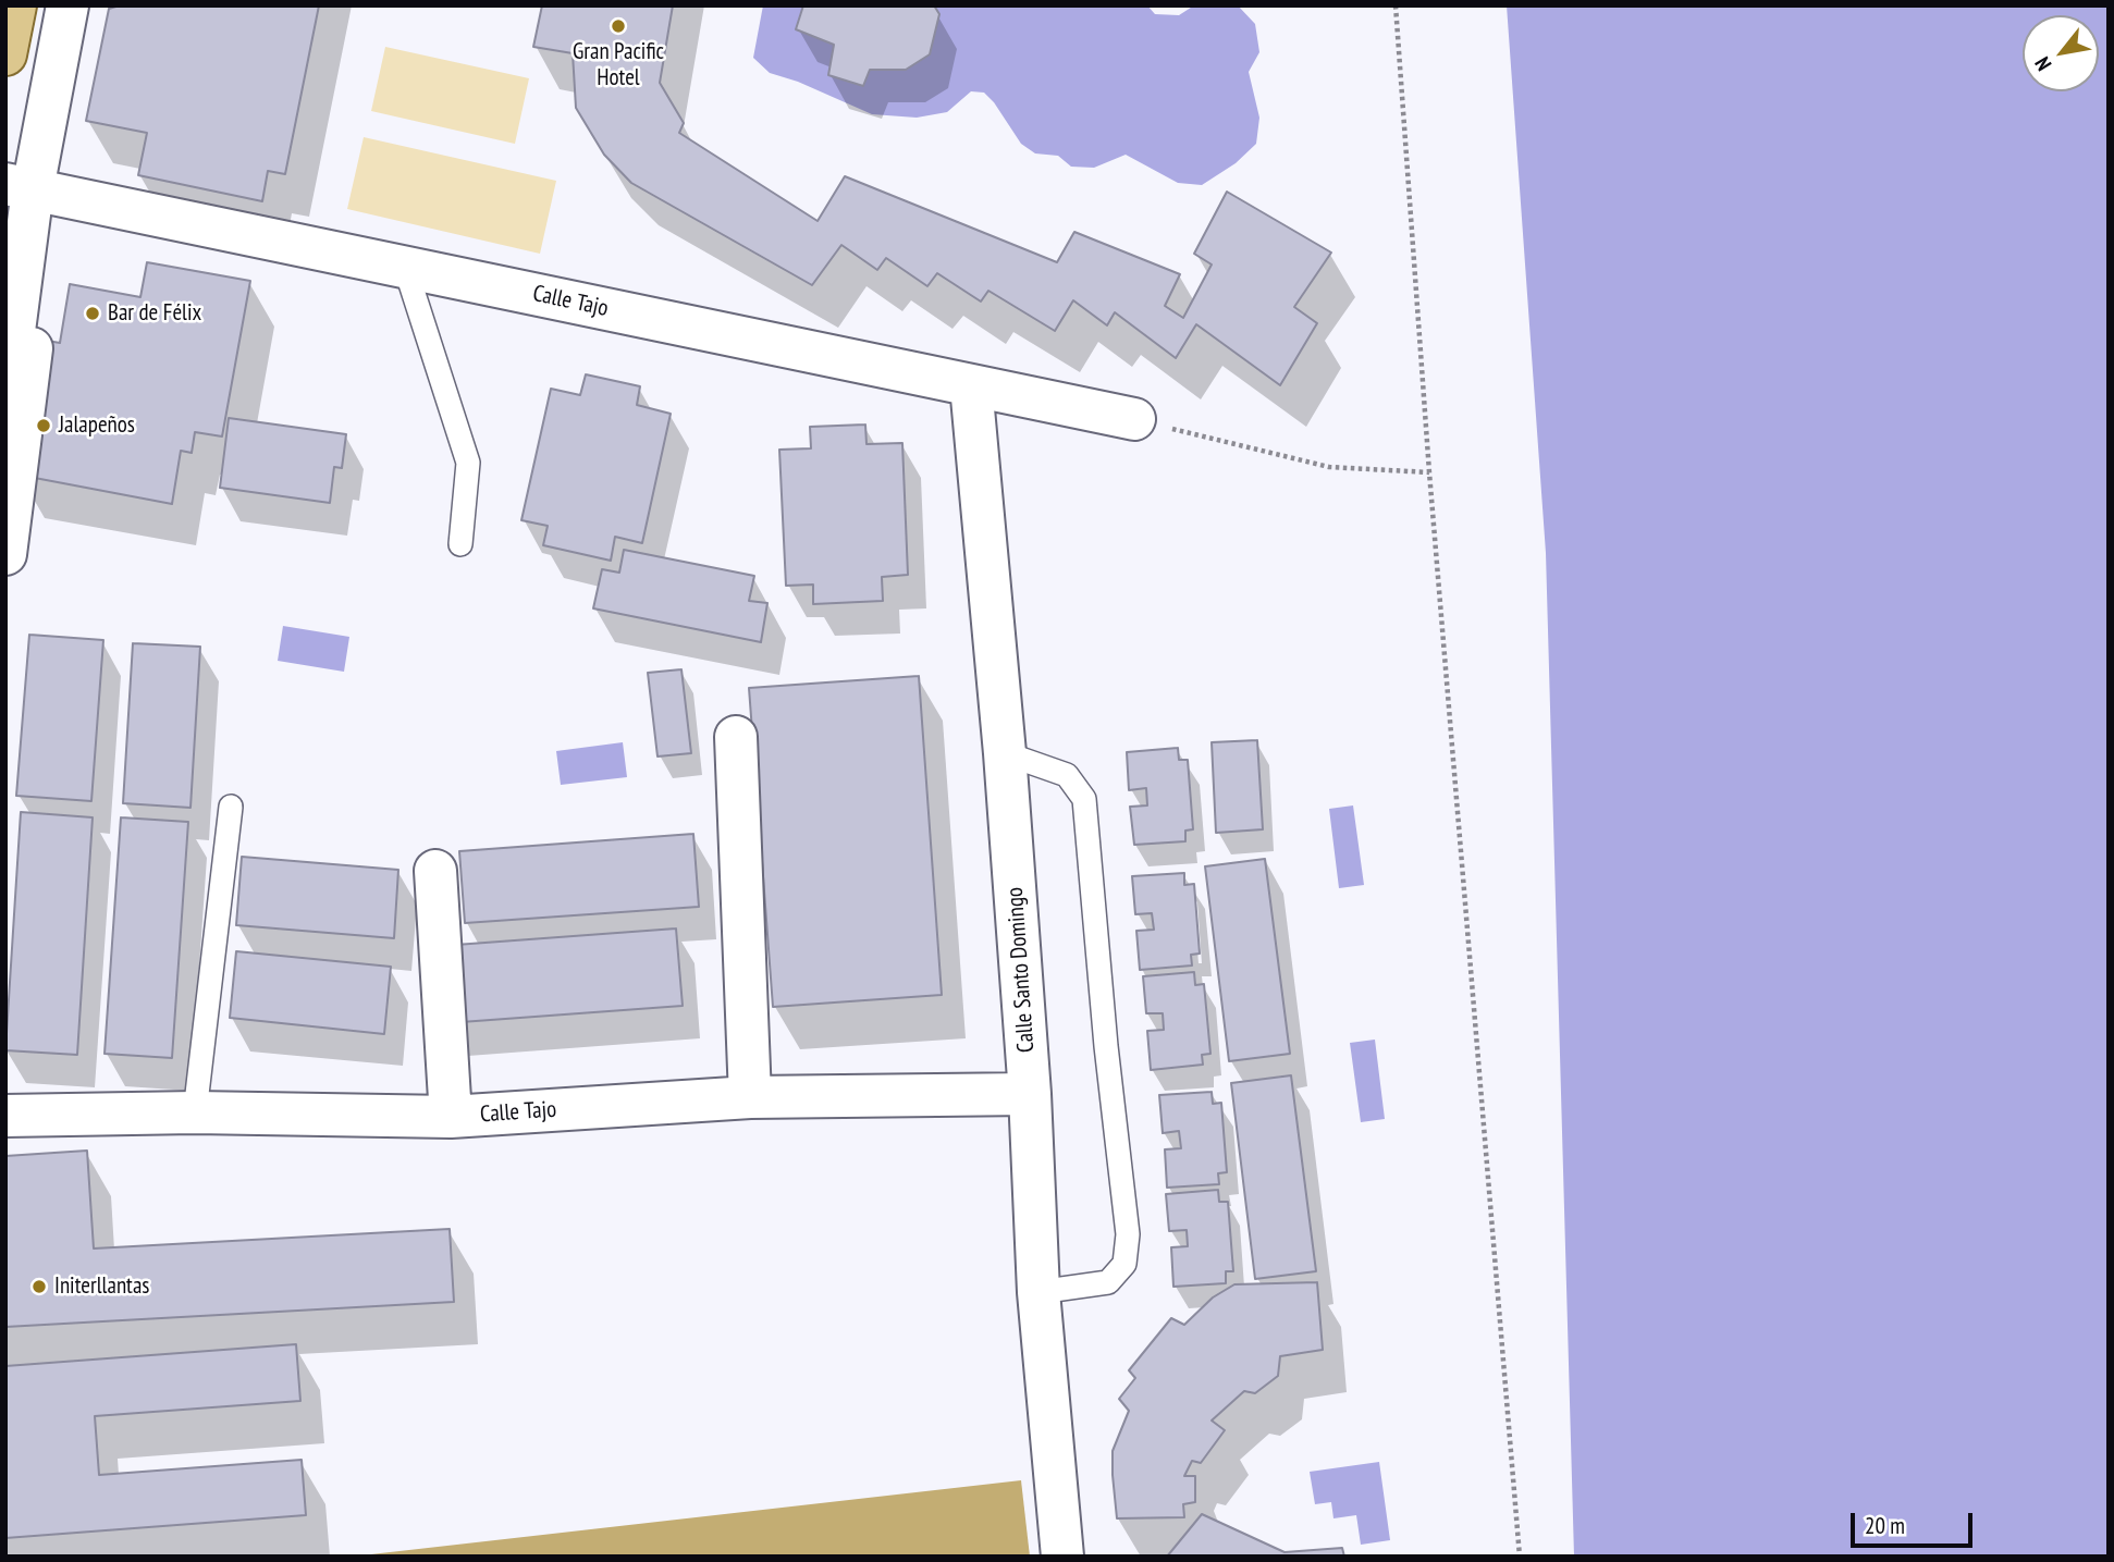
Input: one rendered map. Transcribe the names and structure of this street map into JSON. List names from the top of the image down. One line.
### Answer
{"streets":{"street":["Calle Tajo","Calle Santo Domingo"]},"crossings":[["Calle Tajo","Calle Santo Domingo"]],"places":["Gran Pacific Hotel","Bar de Félix","Jalapeños","Initerllantas"],"scale_bar":"20 m","north":"bottom left"}
